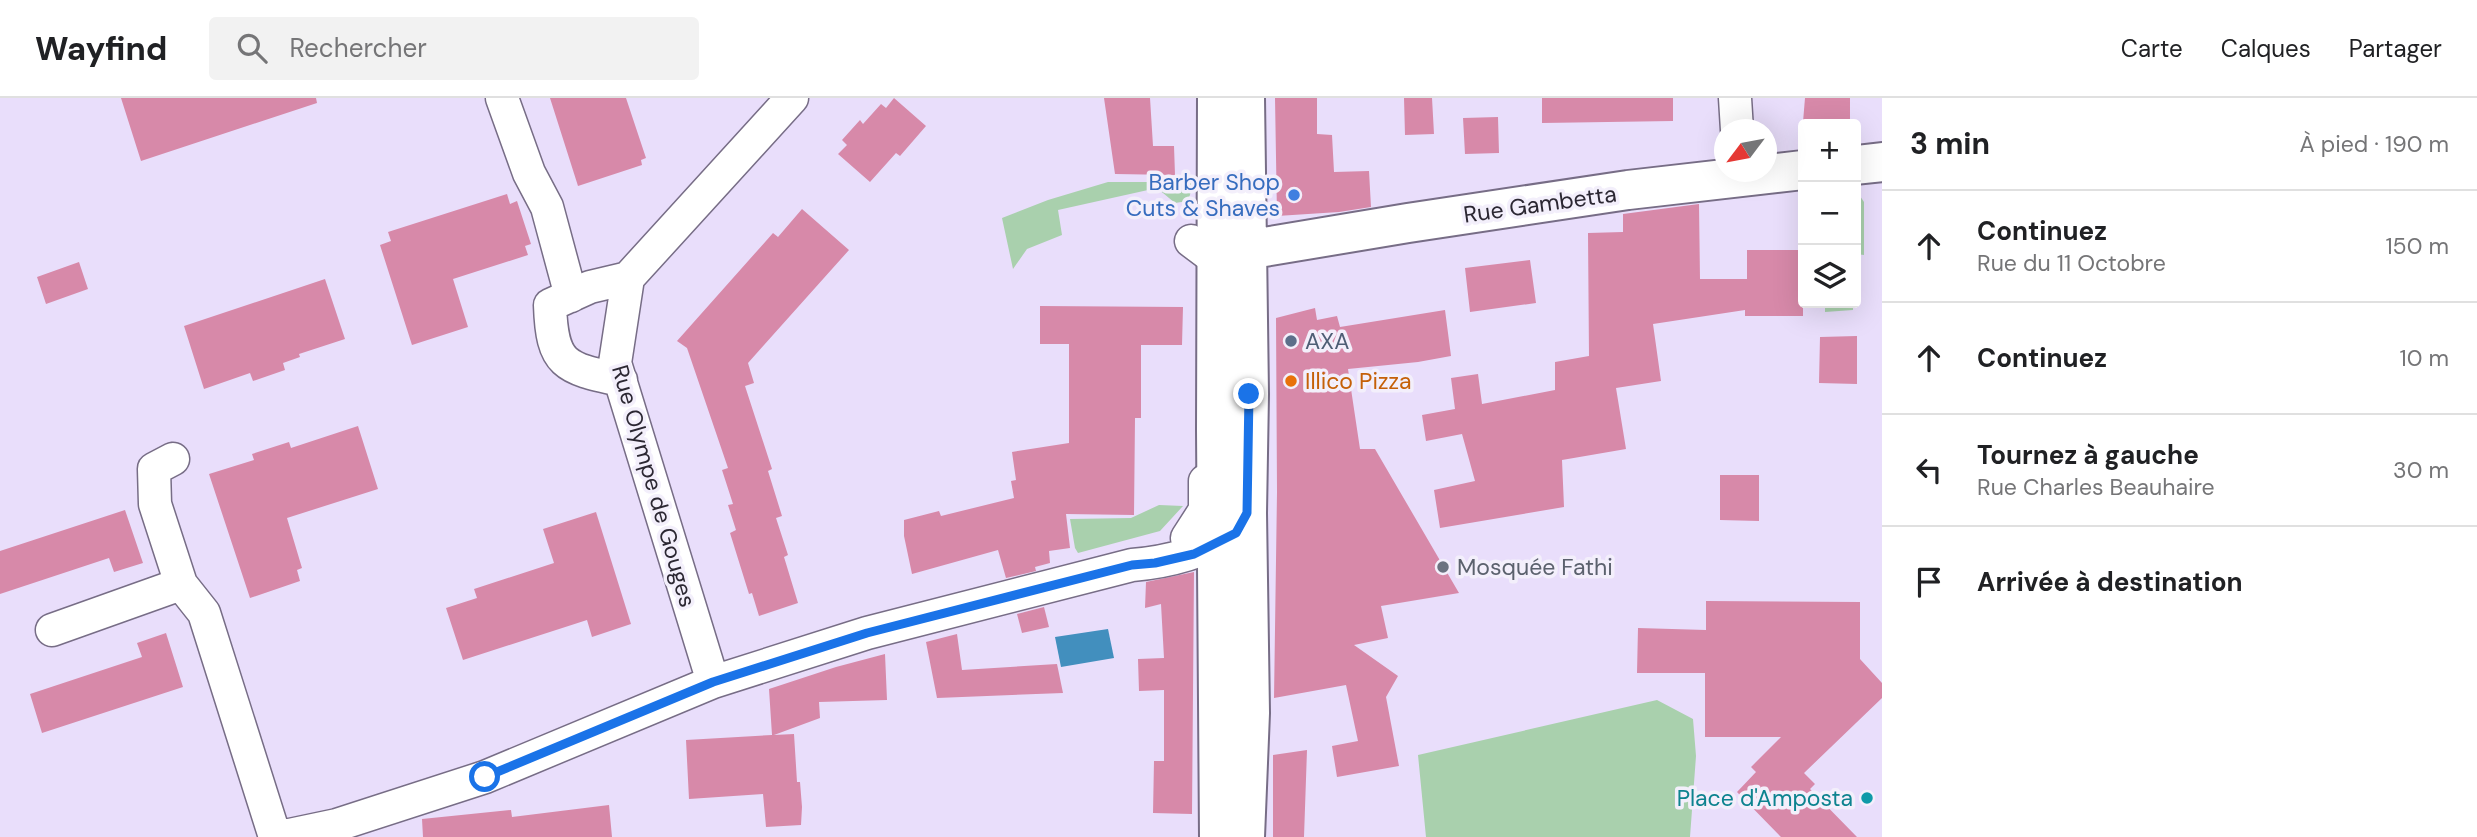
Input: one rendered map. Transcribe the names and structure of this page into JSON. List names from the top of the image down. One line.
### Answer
{"streets":{"main road":["Rue Gambetta"],"street":["Rue Olympe de Gouges"]},"places":["Barber Shop Cuts & Shaves","AXA","Illico Pizza","Mosquée Fathi","Place d'Amposta"],"north":"bottom left","page":{"header":"Wayfind","search":"Rechercher","nav":["Carte","Calques","Partager"],"heading":["3 min","À pied · 190 m"],"map_buttons":["+","−"],"list":[["Continuez","Rue du 11 Octobre","150 m"],["Continuez","10 m"],["Tournez à gauche","Rue Charles Beauhaire","30 m"],"Arrivée à destination"]}}
